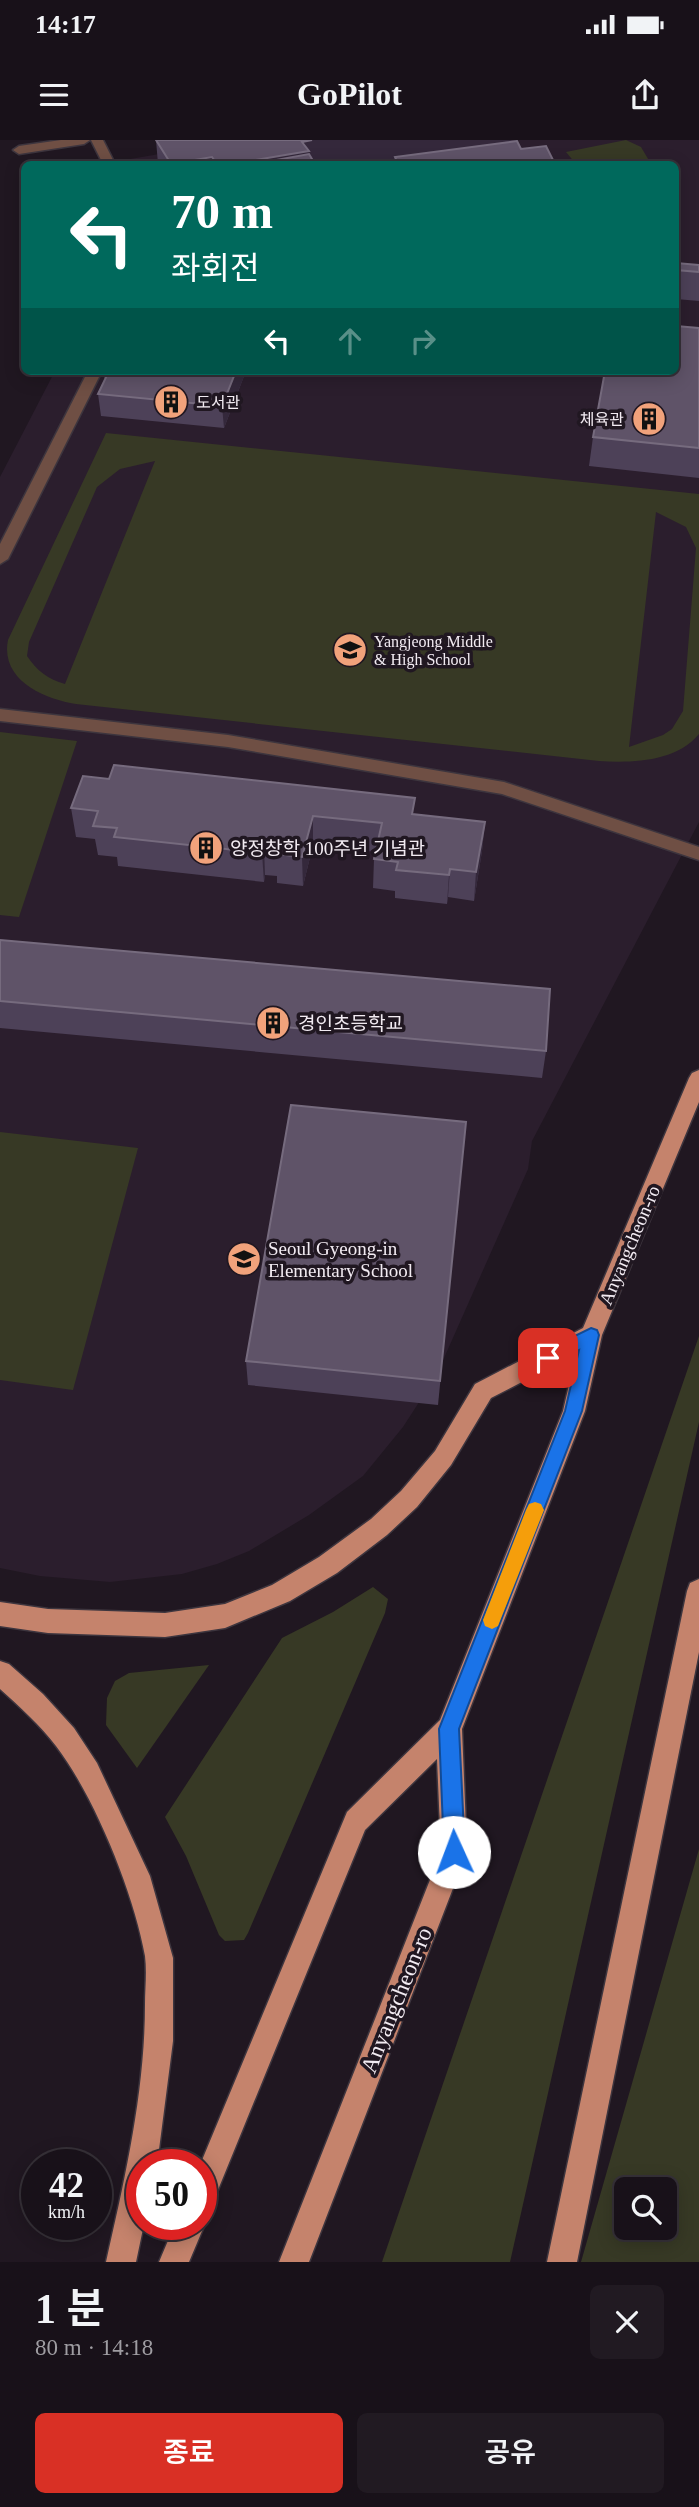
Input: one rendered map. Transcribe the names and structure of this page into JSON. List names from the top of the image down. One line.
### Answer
{"streets":{"main road":["Anyangcheon-ro"]},"places":{"building":["도서관","체육관","양정창학 100주년 기념관","경인초등학교"],"school or university":["Yangjeong Middle & High School","Seoul Gyeong-in Elementary School"]},"page":{"status":"14:17","header":"GoPilot","turn":["70 m","좌회전"],"speed":"42 km/h","limit":"50","heading":["1 분","80 m · 14:18"],"buttons":["종료","공유"]}}
